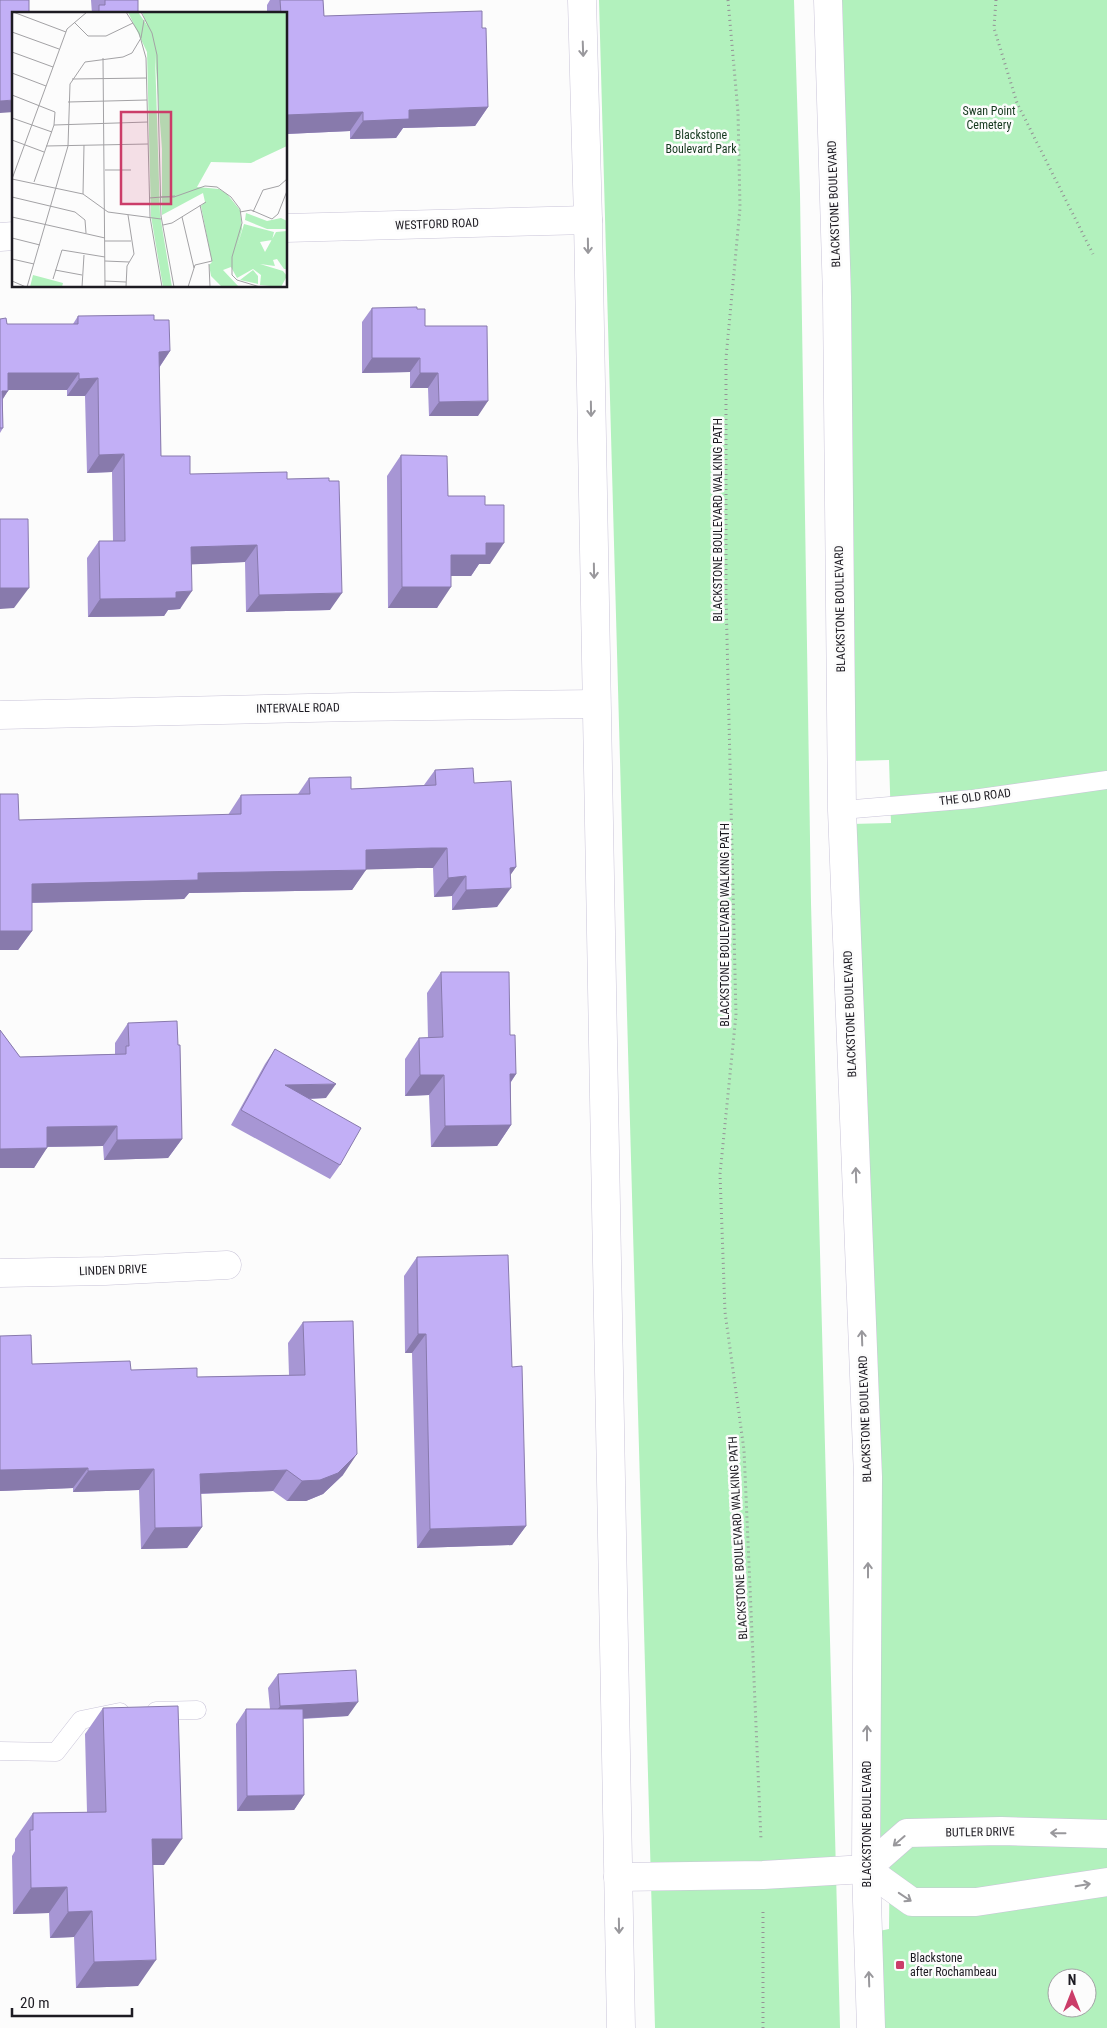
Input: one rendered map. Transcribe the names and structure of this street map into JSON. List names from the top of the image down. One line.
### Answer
{"streets":{"main road":["BLACKSTONE BOULEVARD","WESTFORD ROAD","INTERVALE ROAD","LINDEN DRIVE","BUTLER DRIVE"],"lane":["THE OLD ROAD"],"path":["BLACKSTONE BOULEVARD WALKING PATH"]},"crossings":[["BLACKSTONE BOULEVARD","THE OLD ROAD"],["BLACKSTONE BOULEVARD","BUTLER DRIVE"]],"one_way":["BLACKSTONE BOULEVARD"],"parks":["Swan Point Cemetery","Blackstone Boulevard Park"],"places":{"transit":["Blackstone after Rochambeau"]},"scale_bar":"20 m","north":"top"}
